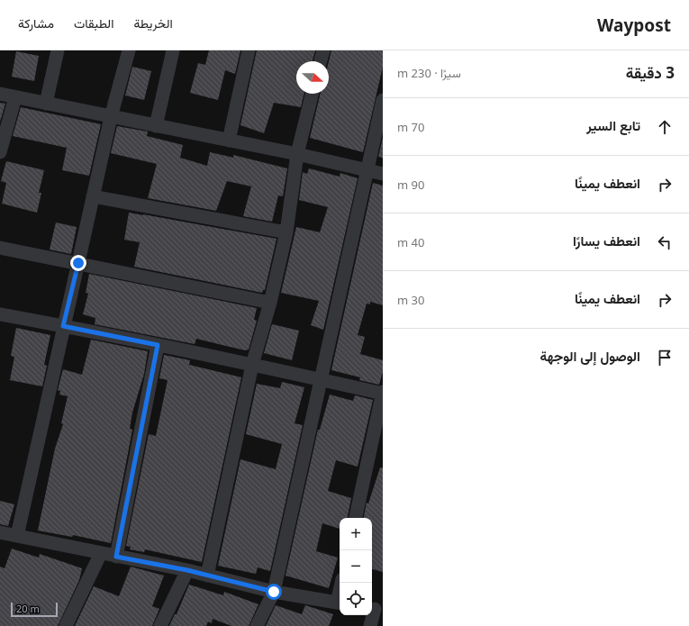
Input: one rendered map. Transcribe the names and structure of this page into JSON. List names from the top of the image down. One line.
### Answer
{"scale_bar":"20 m","north":"right","page":{"header":"Waypost","nav":["الخريطة","الطبقات","مشاركة"],"heading":["3 دقيقة","سيرًا · 230 m"],"list":[["تابع السير","70 m"],["انعطف يمينًا","90 m"],["انعطف يسارًا","40 m"],["انعطف يمينًا","30 m"],"الوصول إلى الوجهة"],"map_buttons":["+","−"],"scale":"20 m"}}
